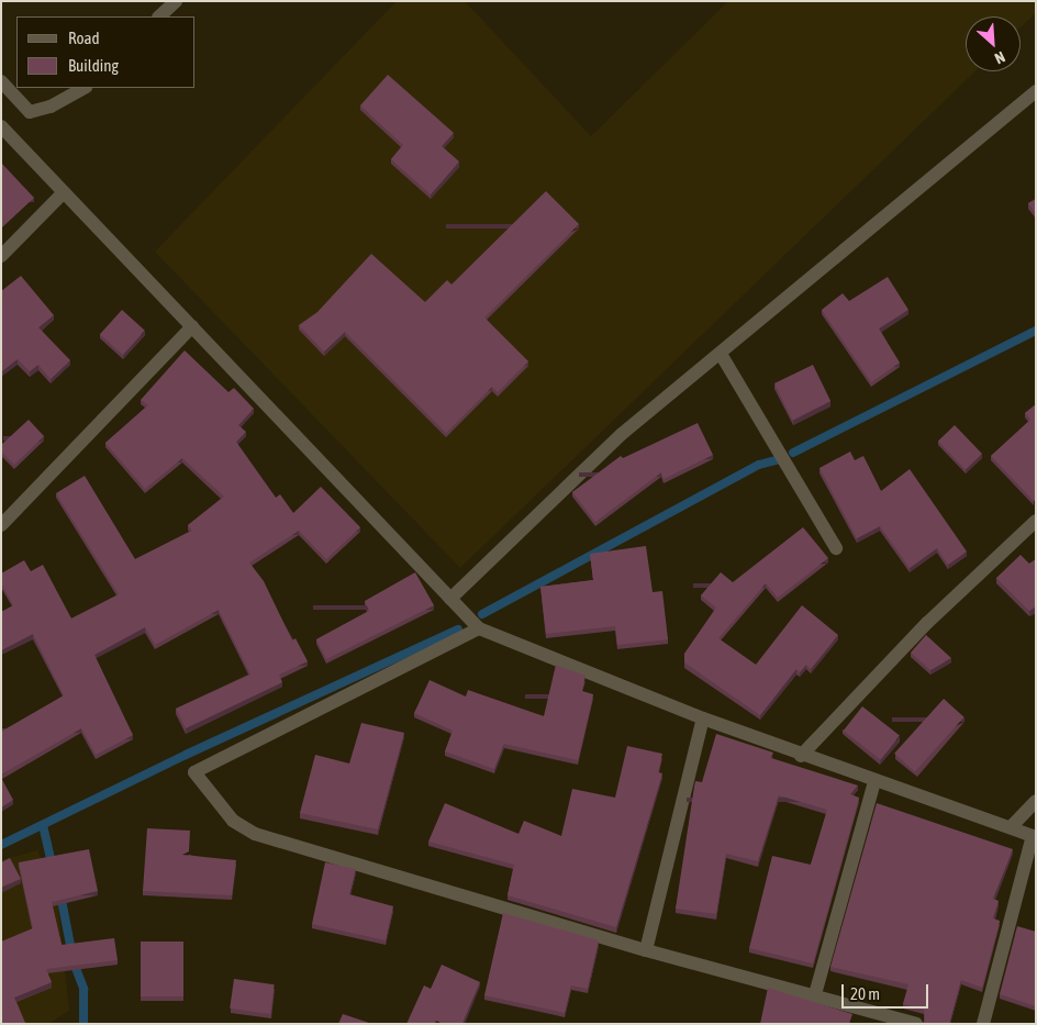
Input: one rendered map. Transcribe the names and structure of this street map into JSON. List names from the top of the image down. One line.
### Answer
{"legend":["Road","Building"],"scale_bar":"20 m","north":"bottom right"}
